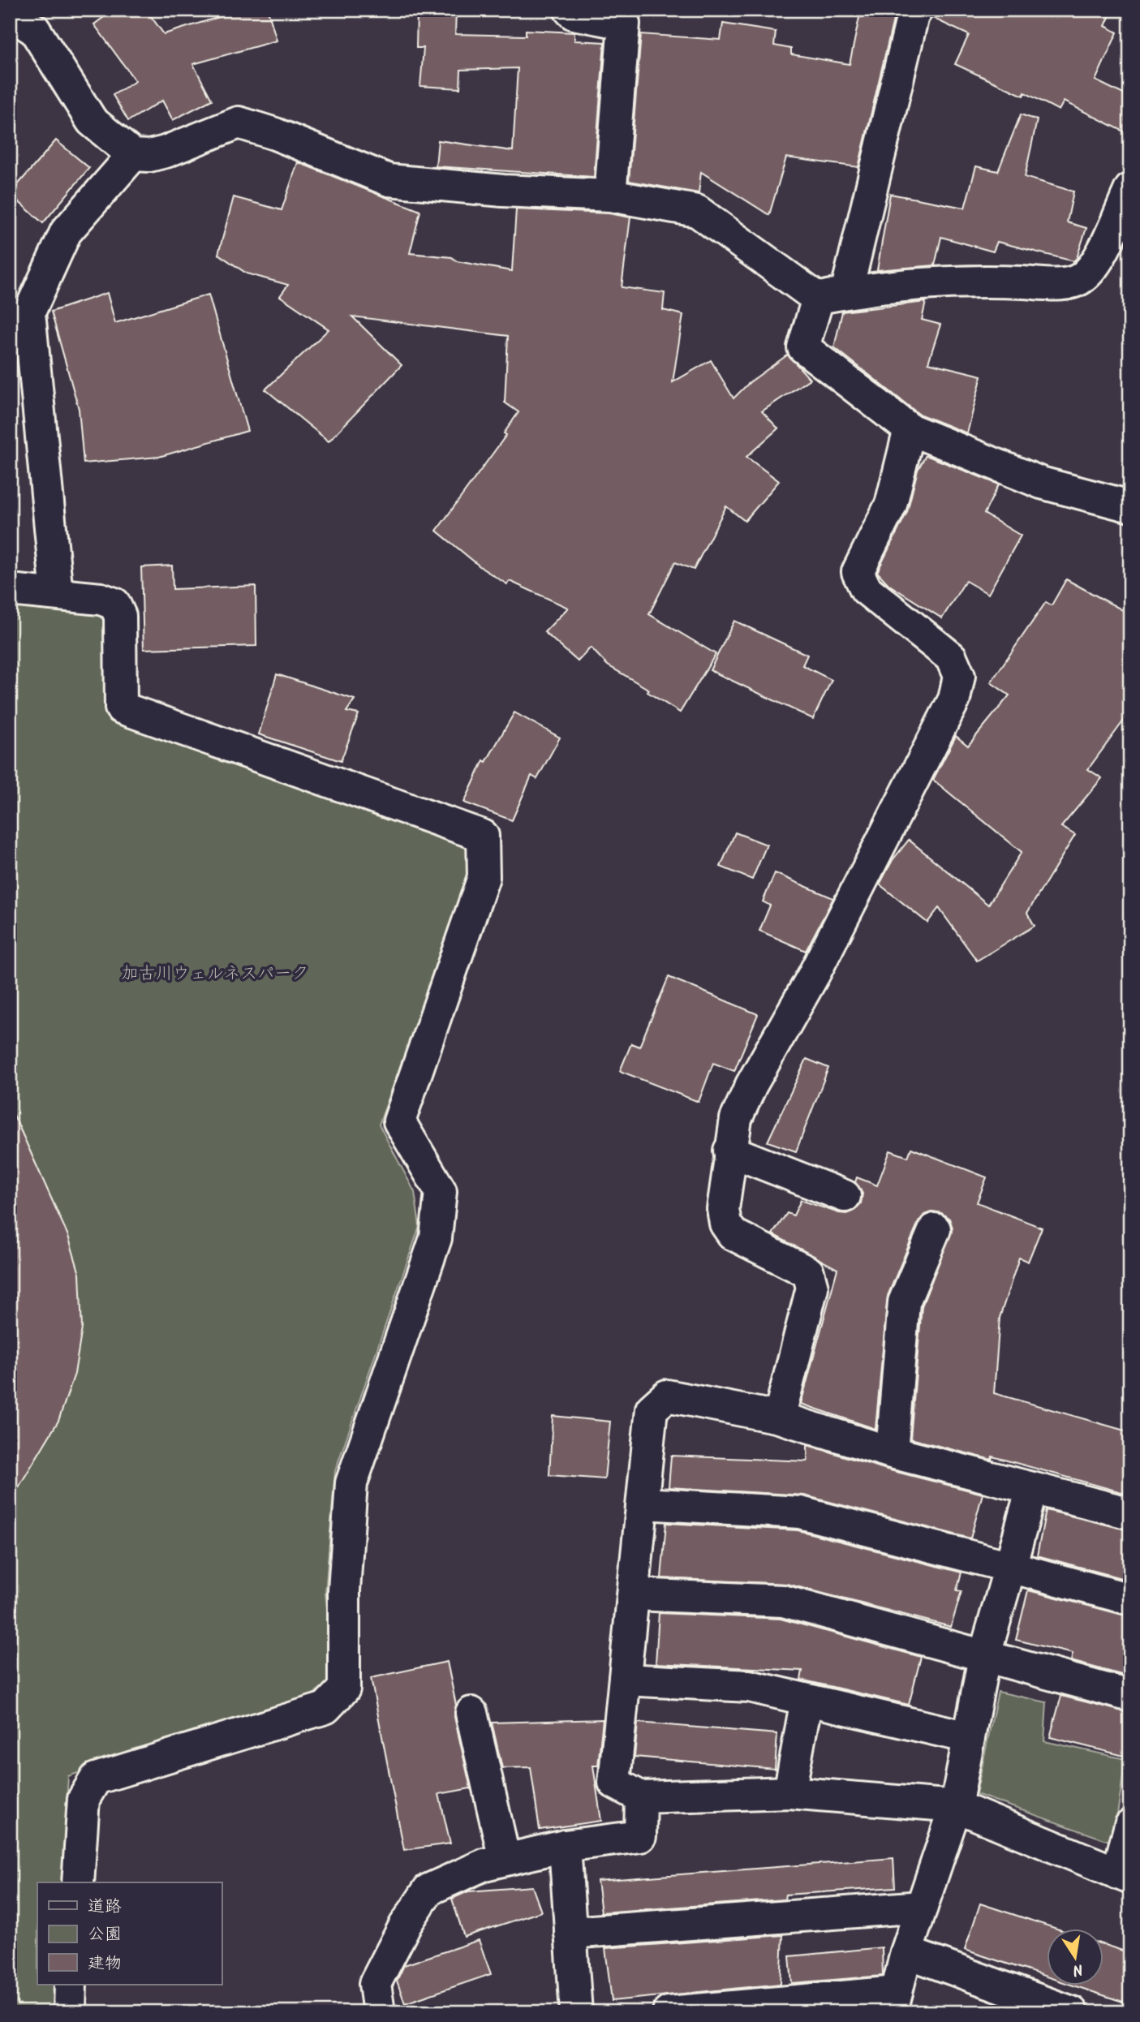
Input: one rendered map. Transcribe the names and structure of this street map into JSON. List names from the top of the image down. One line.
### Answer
{"parks":["加古川ウェルネスパーク"],"legend":["道路","公園","建物"],"north":"bottom"}
